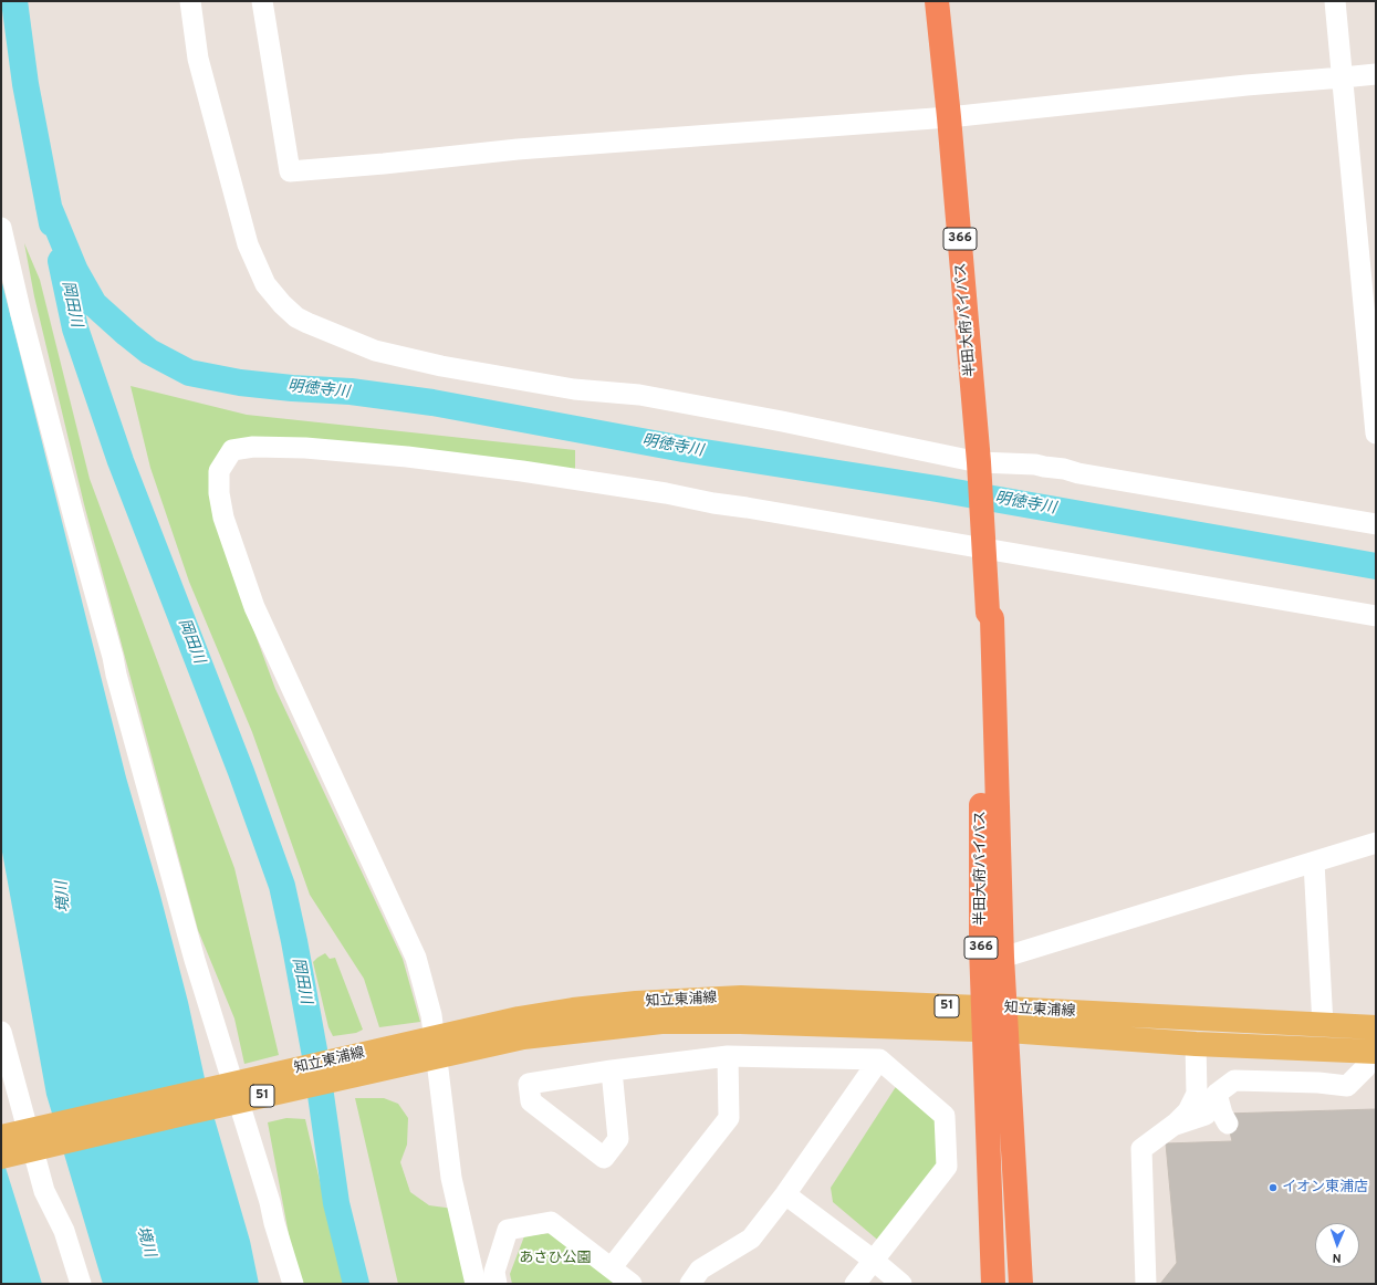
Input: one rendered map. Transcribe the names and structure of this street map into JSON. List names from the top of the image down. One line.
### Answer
{"streets":{"highway":["366","半田大府パイパス"],"main road":["知立東浦線","51"]},"crossings":[["半田大府パイパス","知立東浦線"]],"water":["岡田川","明徳寺川","境川"],"parks":["あさひ公園"],"places":["イオン東浦店"],"north":"bottom"}
